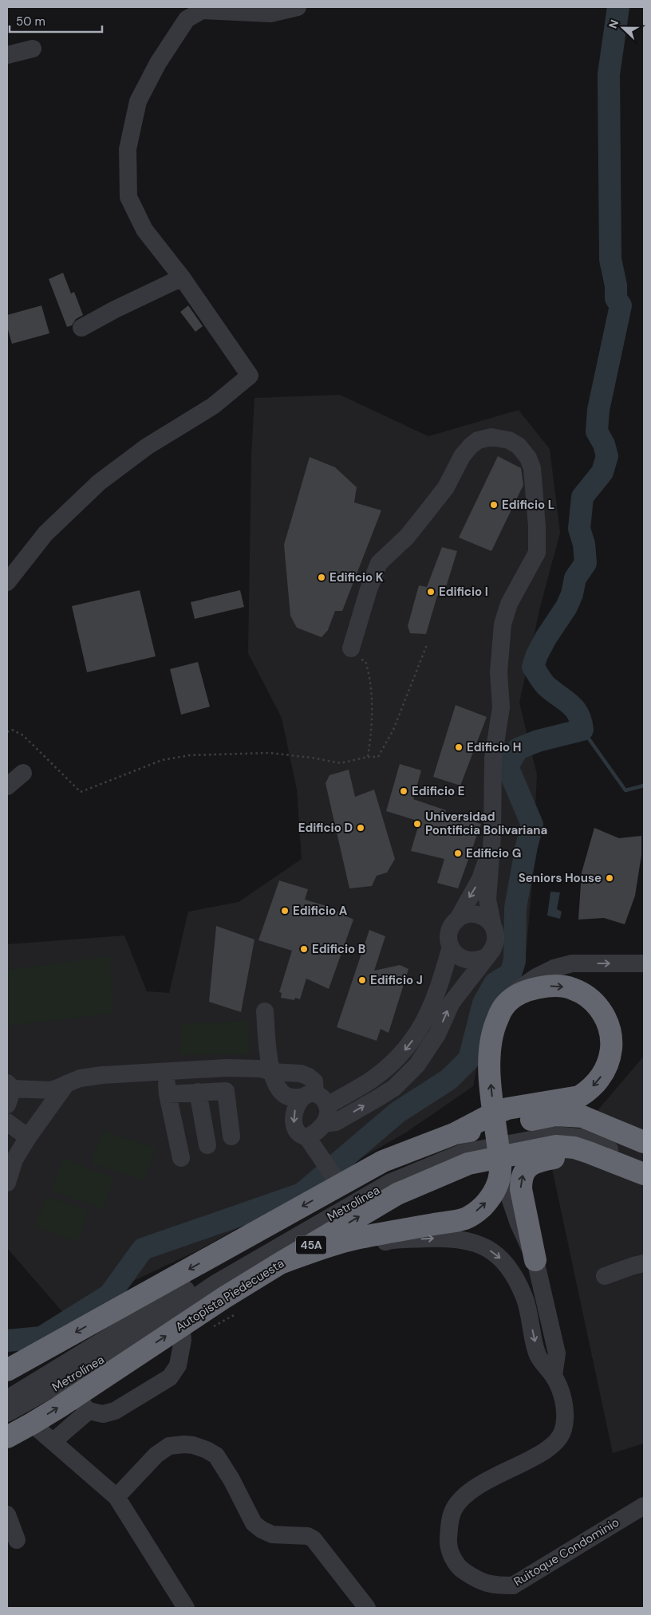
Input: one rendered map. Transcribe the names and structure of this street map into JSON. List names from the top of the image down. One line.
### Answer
{"streets":{"highway":["45A","Autopista Piedecuesta"],"street":["Metrolínea","Ruitoque Condominio"]},"crossings":[["Autopista Piedecuesta","Ruitoque Condominio"]],"one_way":["Ruitoque Condominio"],"places":["Edificio L","Edificio K","Edificio I","Edificio H","Edificio E","Universidad Pontificia Bolivariana","Edificio D","Edificio G","Seniors House","Edificio A","Edificio B","Edificio J"],"scale_bar":"50 m","north":"left"}
